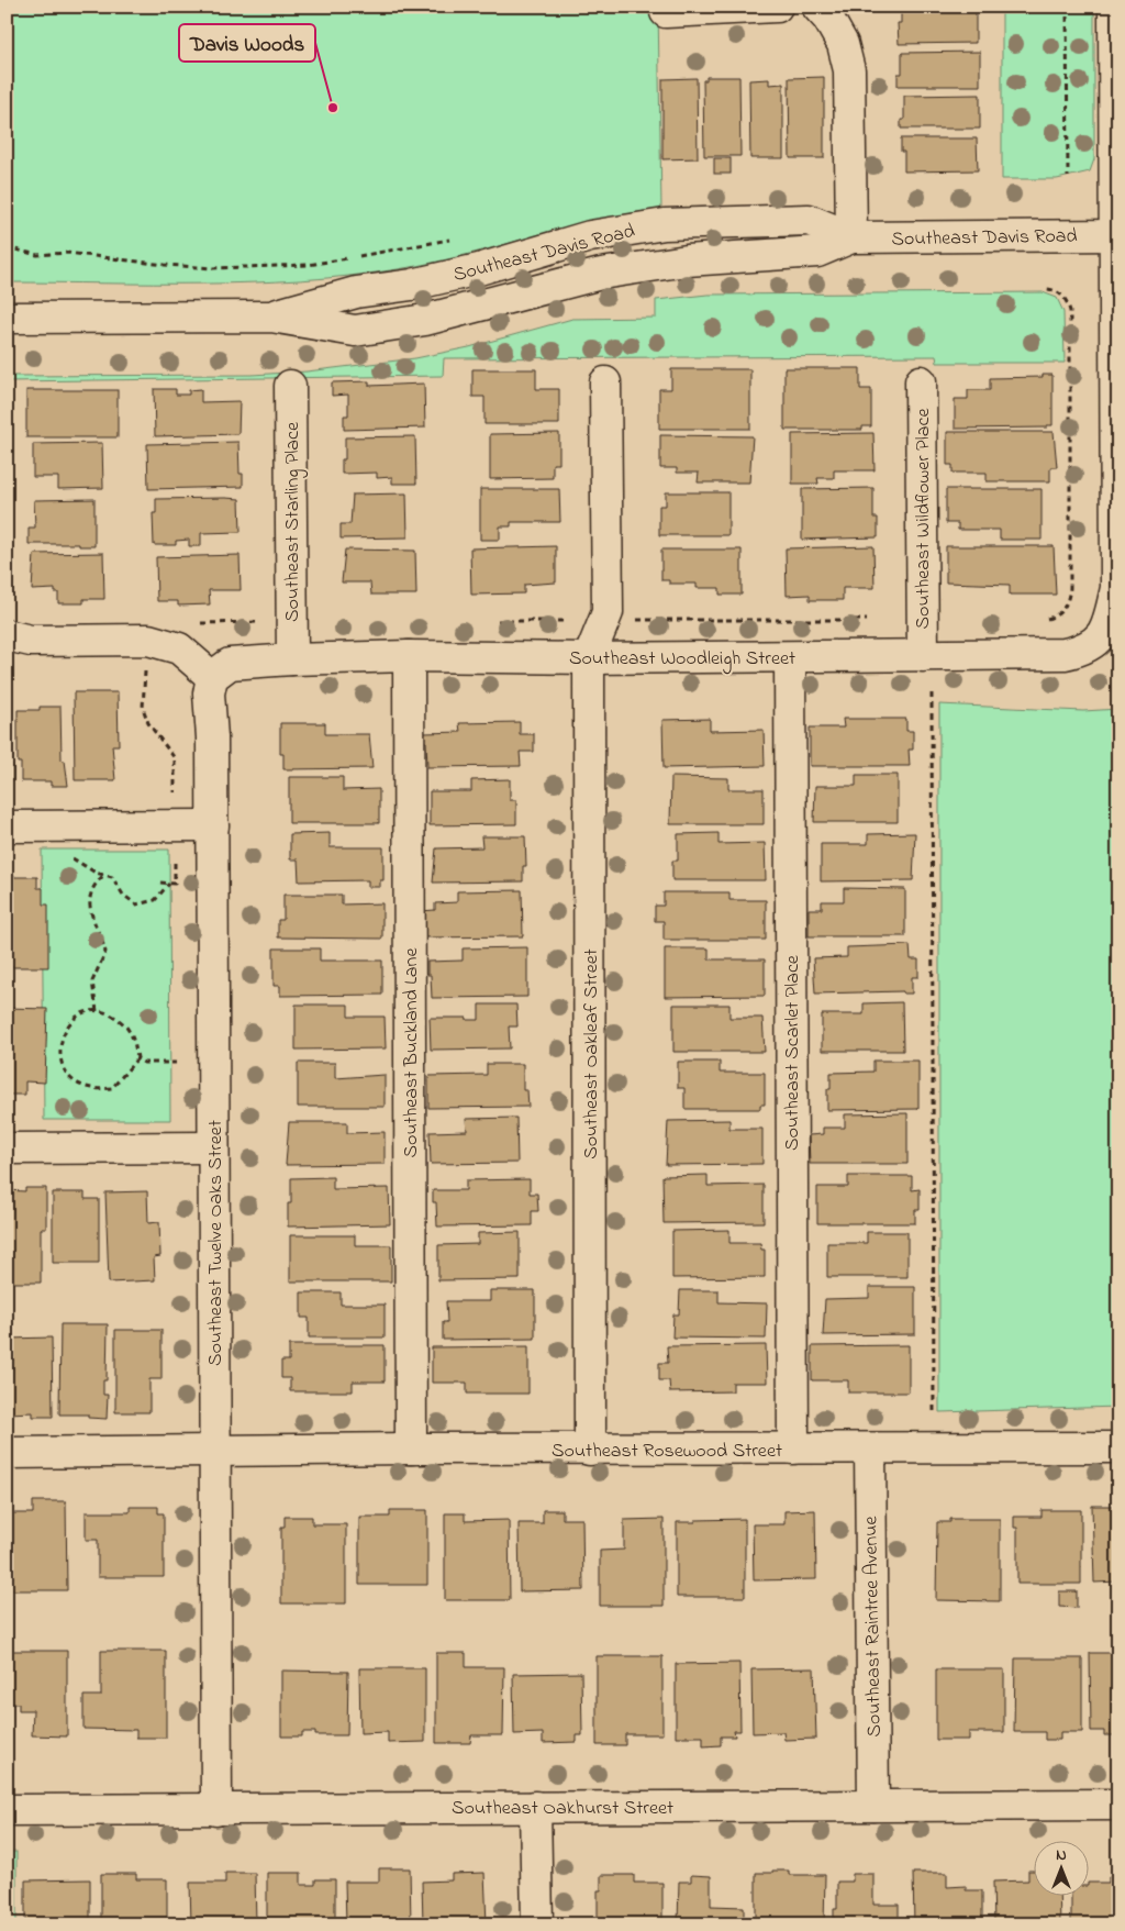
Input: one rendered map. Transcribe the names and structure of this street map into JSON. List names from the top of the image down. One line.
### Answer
{"streets":{"street":["Southeast Davis Road","Southeast Wildflower Place","Southeast Starling Place","Southeast Woodleigh Street","Southeast Buckland Lane","Southeast Scarlet Place","Southeast Oakleaf Street","Southeast Twelve Oaks Street","Southeast Rosewood Street","Southeast Raintree Avenue","Southeast Oakhurst Street"]},"crossings":[["Southeast Davis Road","Southeast Woodleigh Street"],["Southeast Wildflower Place","Southeast Woodleigh Street"],["Southeast Starling Place","Southeast Woodleigh Street"],["Southeast Woodleigh Street","Southeast Buckland Lane"],["Southeast Woodleigh Street","Southeast Scarlet Place"],["Southeast Woodleigh Street","Southeast Oakleaf Street"],["Southeast Woodleigh Street","Southeast Twelve Oaks Street"],["Southeast Buckland Lane","Southeast Rosewood Street"],["Southeast Scarlet Place","Southeast Rosewood Street"],["Southeast Oakleaf Street","Southeast Rosewood Street"],["Southeast Twelve Oaks Street","Southeast Rosewood Street"],["Southeast Twelve Oaks Street","Southeast Oakhurst Street"],["Southeast Rosewood Street","Southeast Raintree Avenue"],["Southeast Raintree Avenue","Southeast Oakhurst Street"]],"places":["Davis Woods"],"north":"top"}
